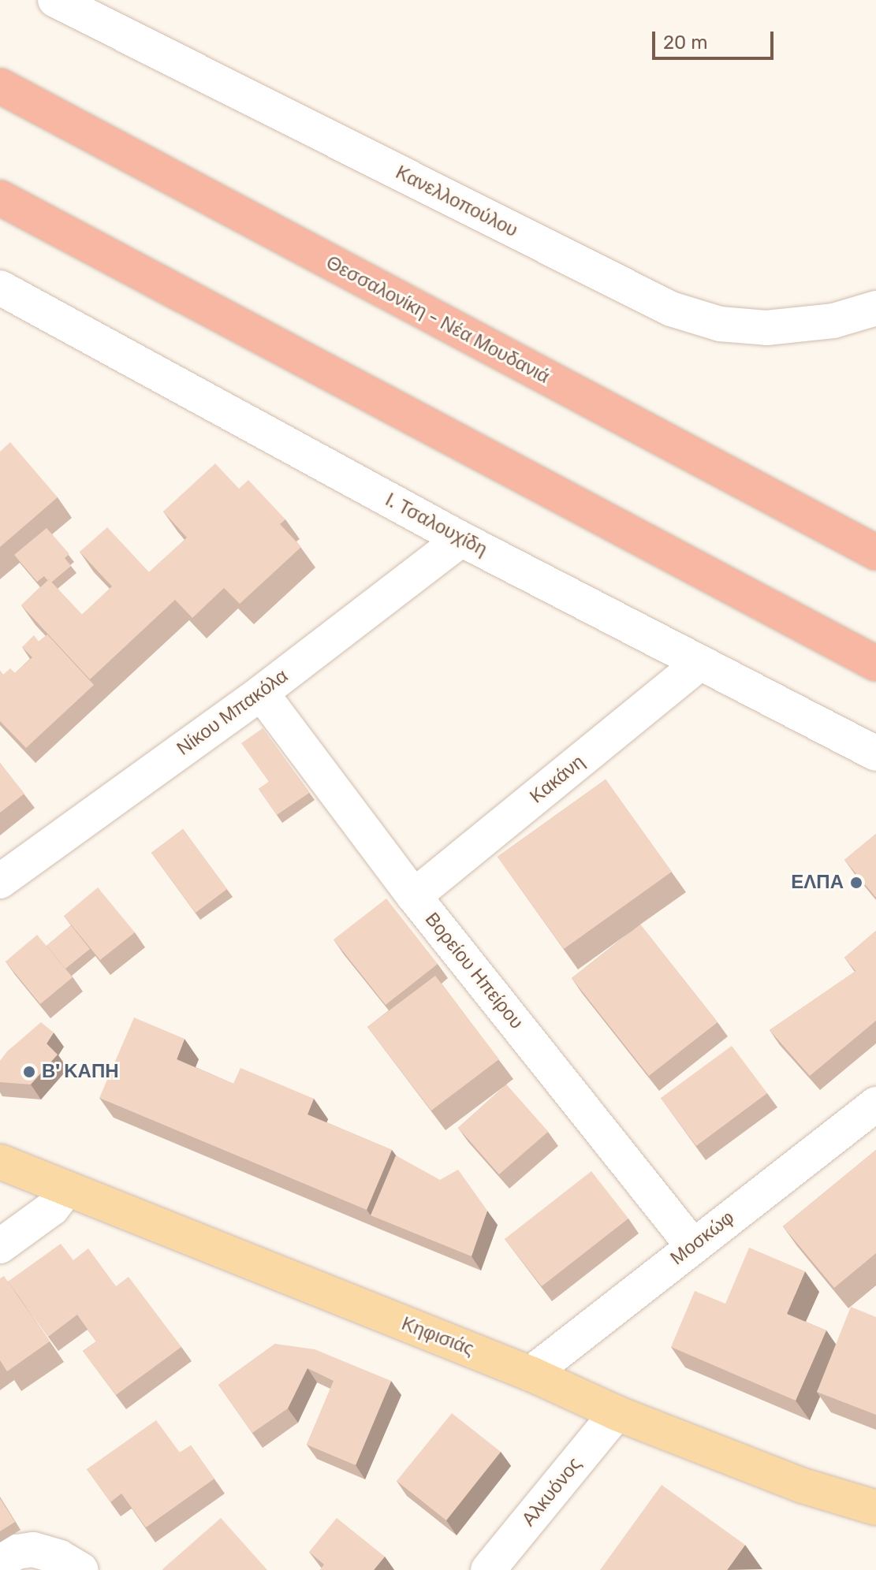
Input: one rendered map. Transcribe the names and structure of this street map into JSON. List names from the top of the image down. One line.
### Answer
{"streets":{"highway":["Θεσσαλονίκη - Νέα Μουδανιά"],"main road":["Κηφισιάς"],"street":["Κανελλοπούλου","Ι. Τσαλουχίδη","Νίκου Μπακόλα","Κακάνη","Βορείου Ηπείρου","Μοσκώφ","Αλκυόνος"]},"crossings":[["Ι. Τσαλουχίδη","Νίκου Μπακόλα"],["Ι. Τσαλουχίδη","Κακάνη"],["Νίκου Μπακόλα","Βορείου Ηπείρου"],["Κακάνη","Βορείου Ηπείρου"],["Βορείου Ηπείρου","Μοσκώφ"],["Μοσκώφ","Κηφισιάς"],["Κηφισιάς","Αλκυόνος"]],"places":["ΕΛΠΑ","Β' ΚΑΠΗ"],"scale_bar":"20 m"}
